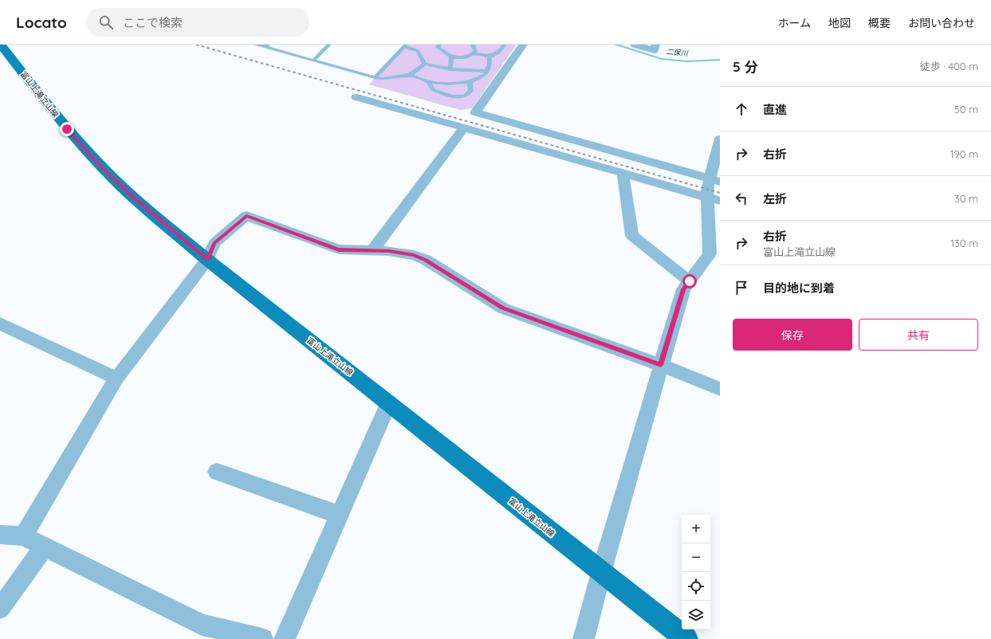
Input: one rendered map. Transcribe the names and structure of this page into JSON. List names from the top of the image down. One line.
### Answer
{"streets":{"main road":["富山上滝立山線"]},"water":["二保川"],"page":{"header":"Locato","search":"ここで検索","nav":["ホーム","地図","概要","お問い合わせ"],"heading":["5 分","徒歩 · 400 m"],"list":[["直進","50 m"],["右折","190 m"],["左折","30 m"],["右折","富山上滝立山線","130 m"],"目的地に到着"],"buttons":["保存","共有"],"map_buttons":["+","−"]}}
